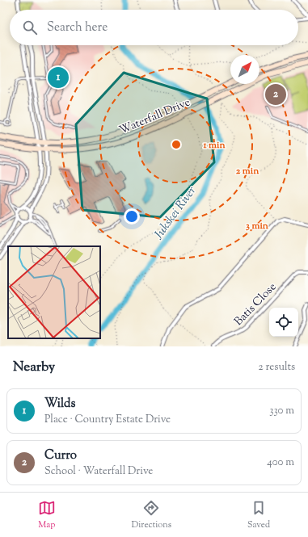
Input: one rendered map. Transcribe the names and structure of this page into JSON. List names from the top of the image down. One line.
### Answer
{"streets":{"main road":["Waterfall Drive"],"street":["Batis Close"]},"water":["Jukskei River"],"north":"top right","page":{"search":"Search here","pins":["1","2"],"heading":["Nearby","2 results"],"list":[{"mark":"1","name":"Wilds","note":"Place · Country Estate Drive","value":"330 m"},{"mark":"2","name":"Curro","note":"School · Waterfall Drive","value":"400 m"}],"nav":["Map","Directions","Saved"]},"rings":["1 min","2 min","3 min"]}
